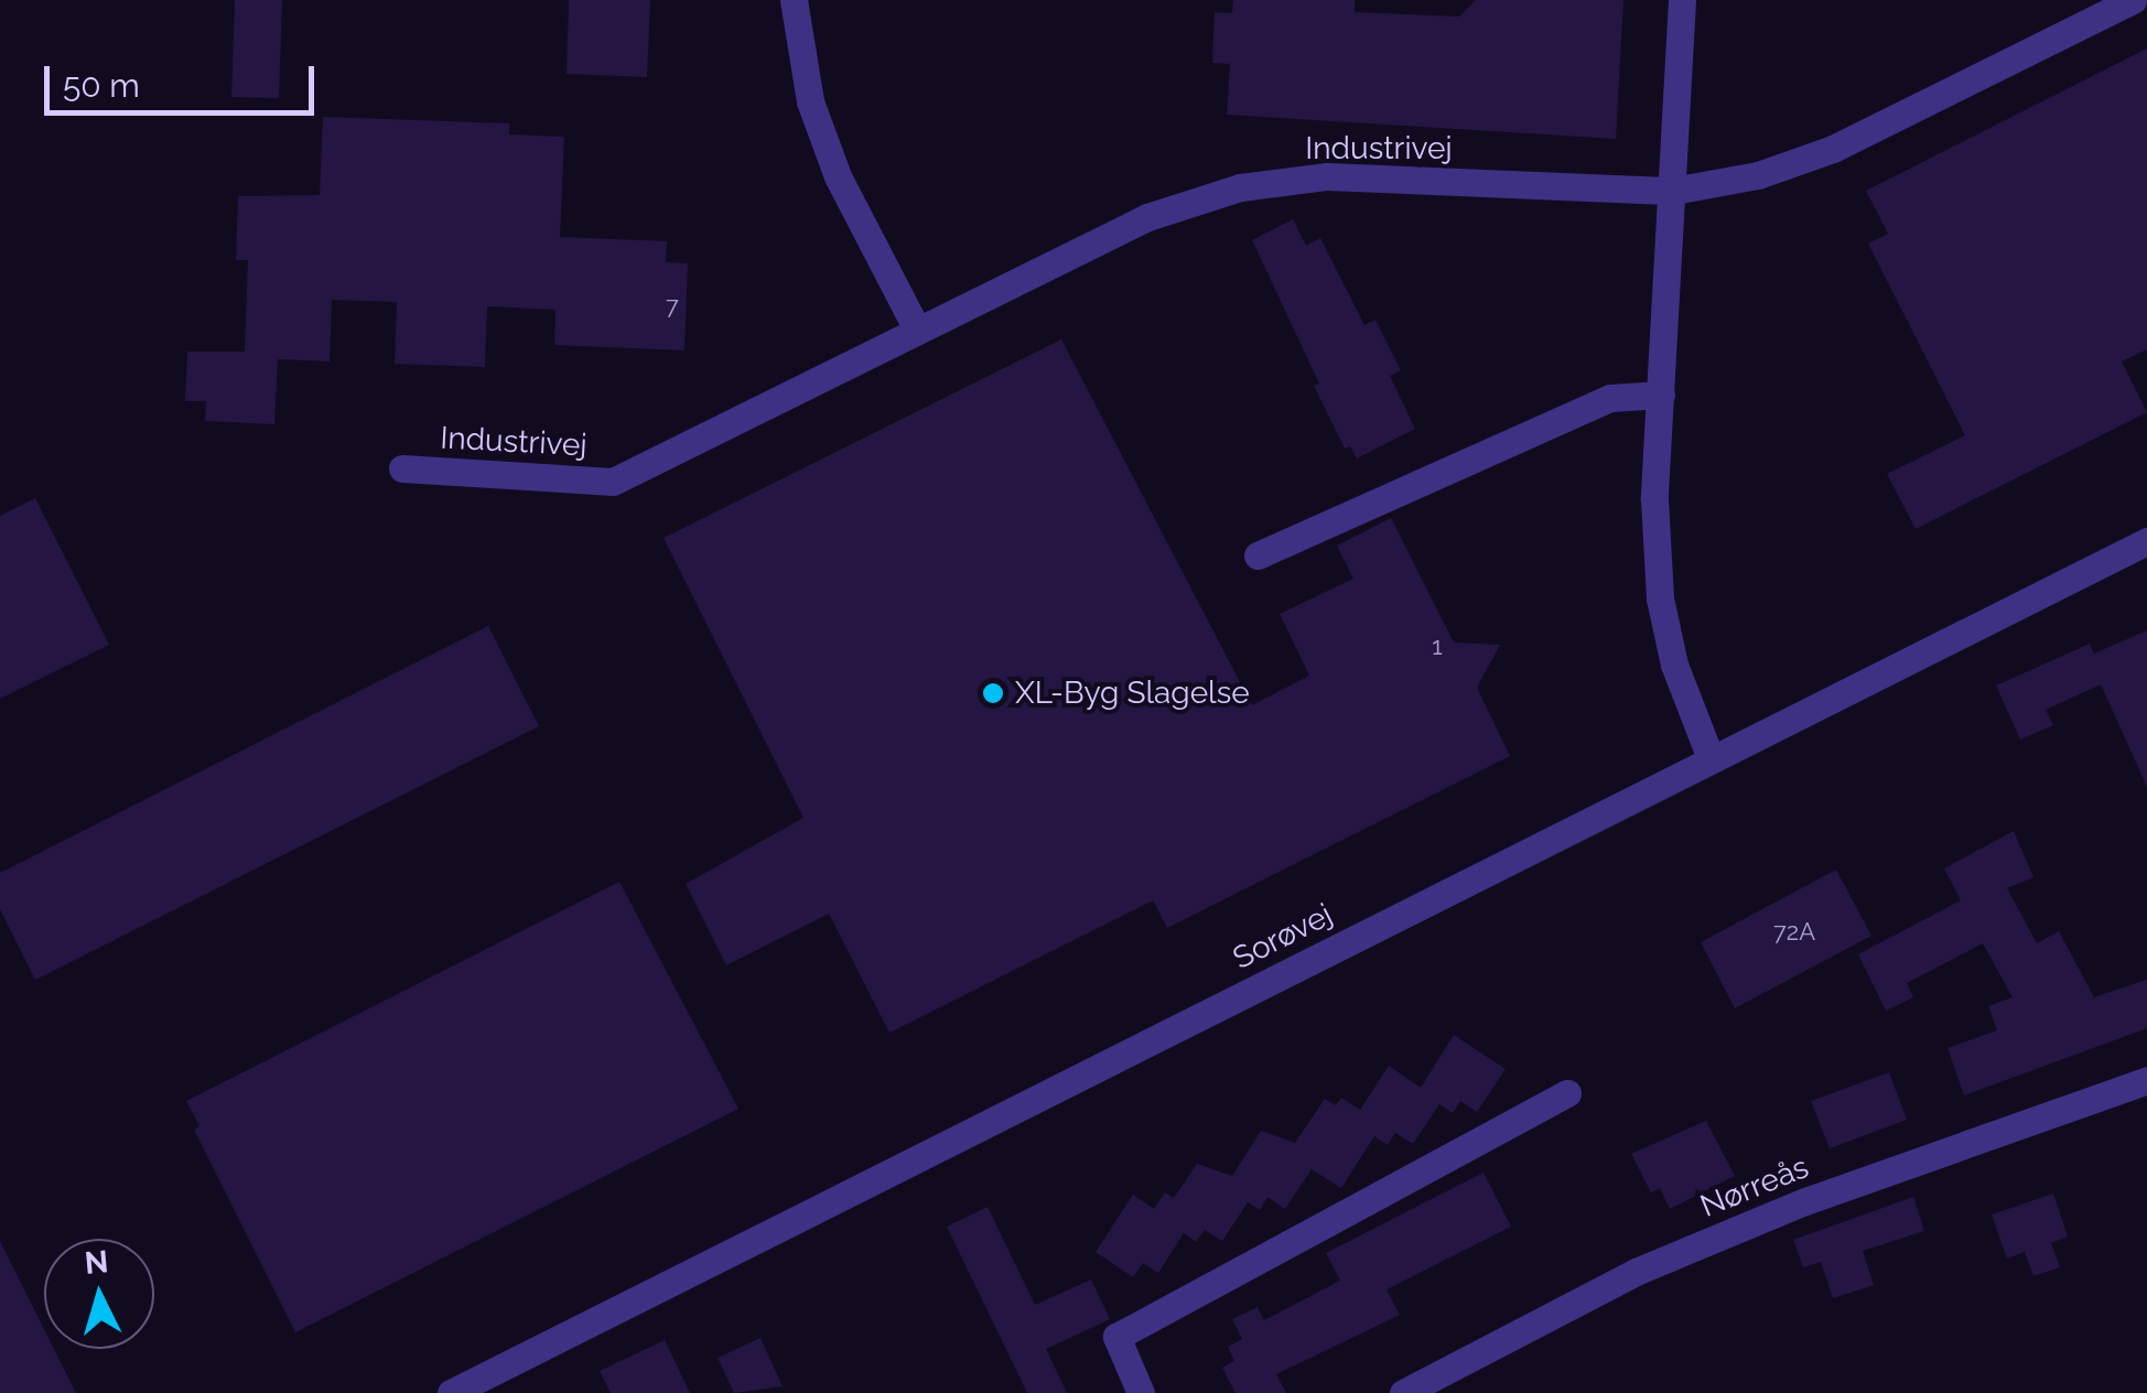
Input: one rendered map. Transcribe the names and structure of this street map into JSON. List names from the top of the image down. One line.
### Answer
{"streets":{"street":["Industrivej","Sorøvej","Nørreås"]},"places":["XL-Byg Slagelse"],"house_numbers":["7","1","72A"],"scale_bar":"50 m","north":"top"}
